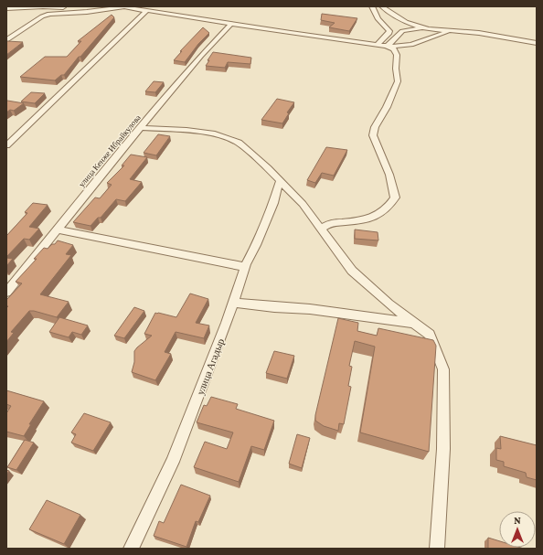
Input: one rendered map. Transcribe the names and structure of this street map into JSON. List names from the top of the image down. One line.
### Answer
{"streets":{"street":["улица Кенже Ибрайкулова","улица Агадыр"]},"north":"top"}
